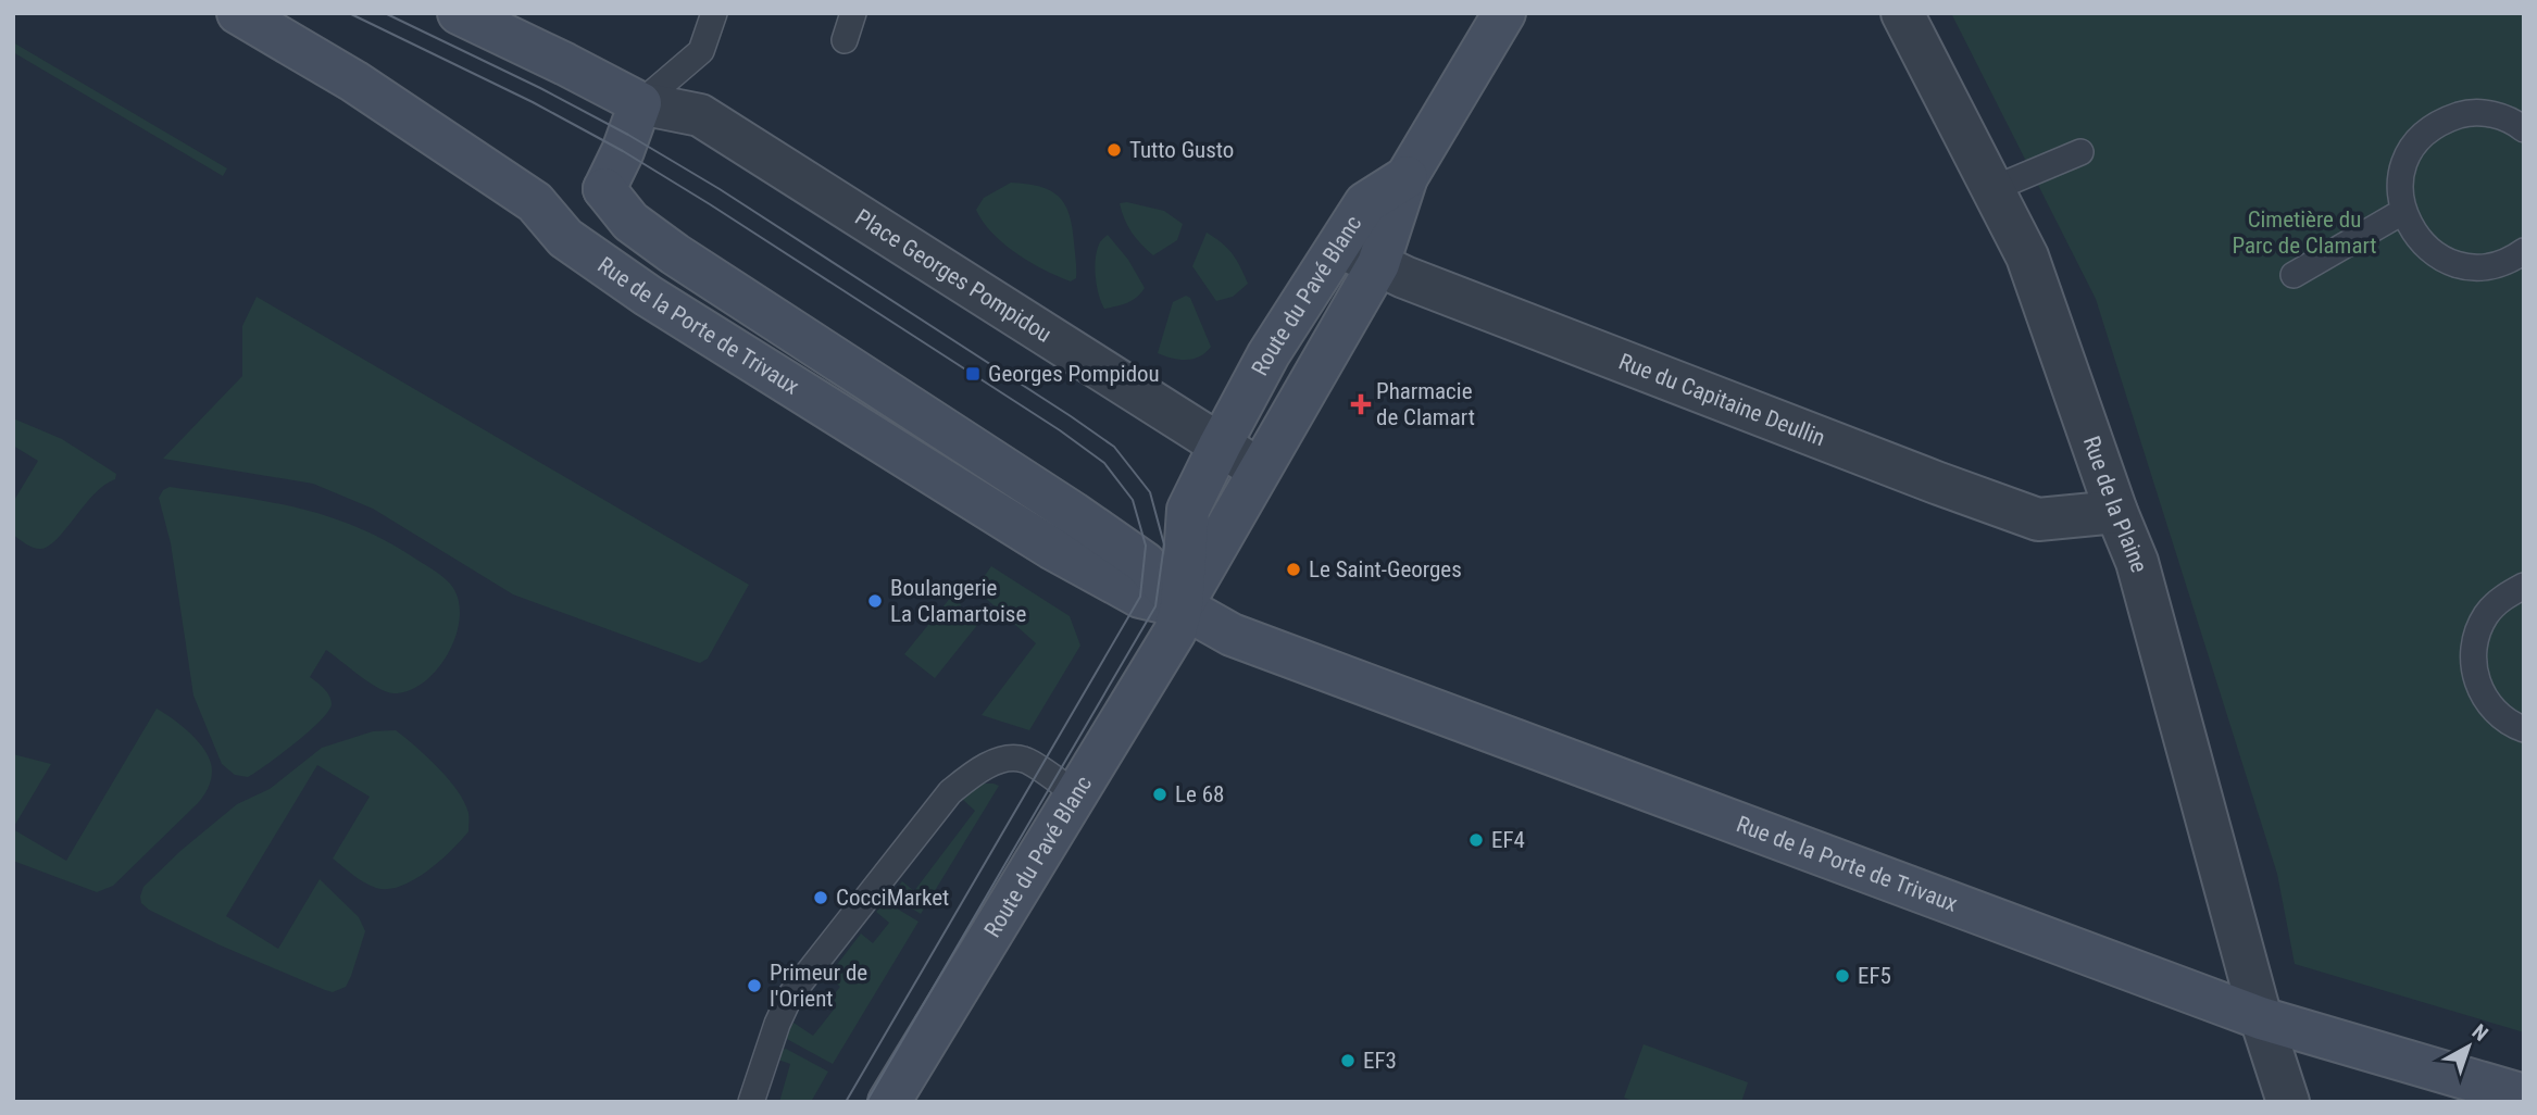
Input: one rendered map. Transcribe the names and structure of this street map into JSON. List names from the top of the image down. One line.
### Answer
{"streets":{"street":["Place Georges Pompidou","Route du Pavé Blanc","Rue de la Porte de Trivaux","Rue du Capitaine Deullin","Rue de la Plaine"]},"crossings":[["Place Georges Pompidou","Route du Pavé Blanc"],["Route du Pavé Blanc","Rue de la Porte de Trivaux"],["Route du Pavé Blanc","Rue du Capitaine Deullin"],["Rue de la Porte de Trivaux","Rue de la Plaine"],["Rue du Capitaine Deullin","Rue de la Plaine"]],"parks":["Cimetière du Parc de Clamart"],"places":{"other":["Tutto Gusto","Le Saint-Georges","Boulangerie La Clamartoise","Le 68","EF4","CocciMarket","EF5","Primeur de l'Orient","EF3"],"transit":["Georges Pompidou"],"health":["Pharmacie de Clamart"]},"north":"top right"}
